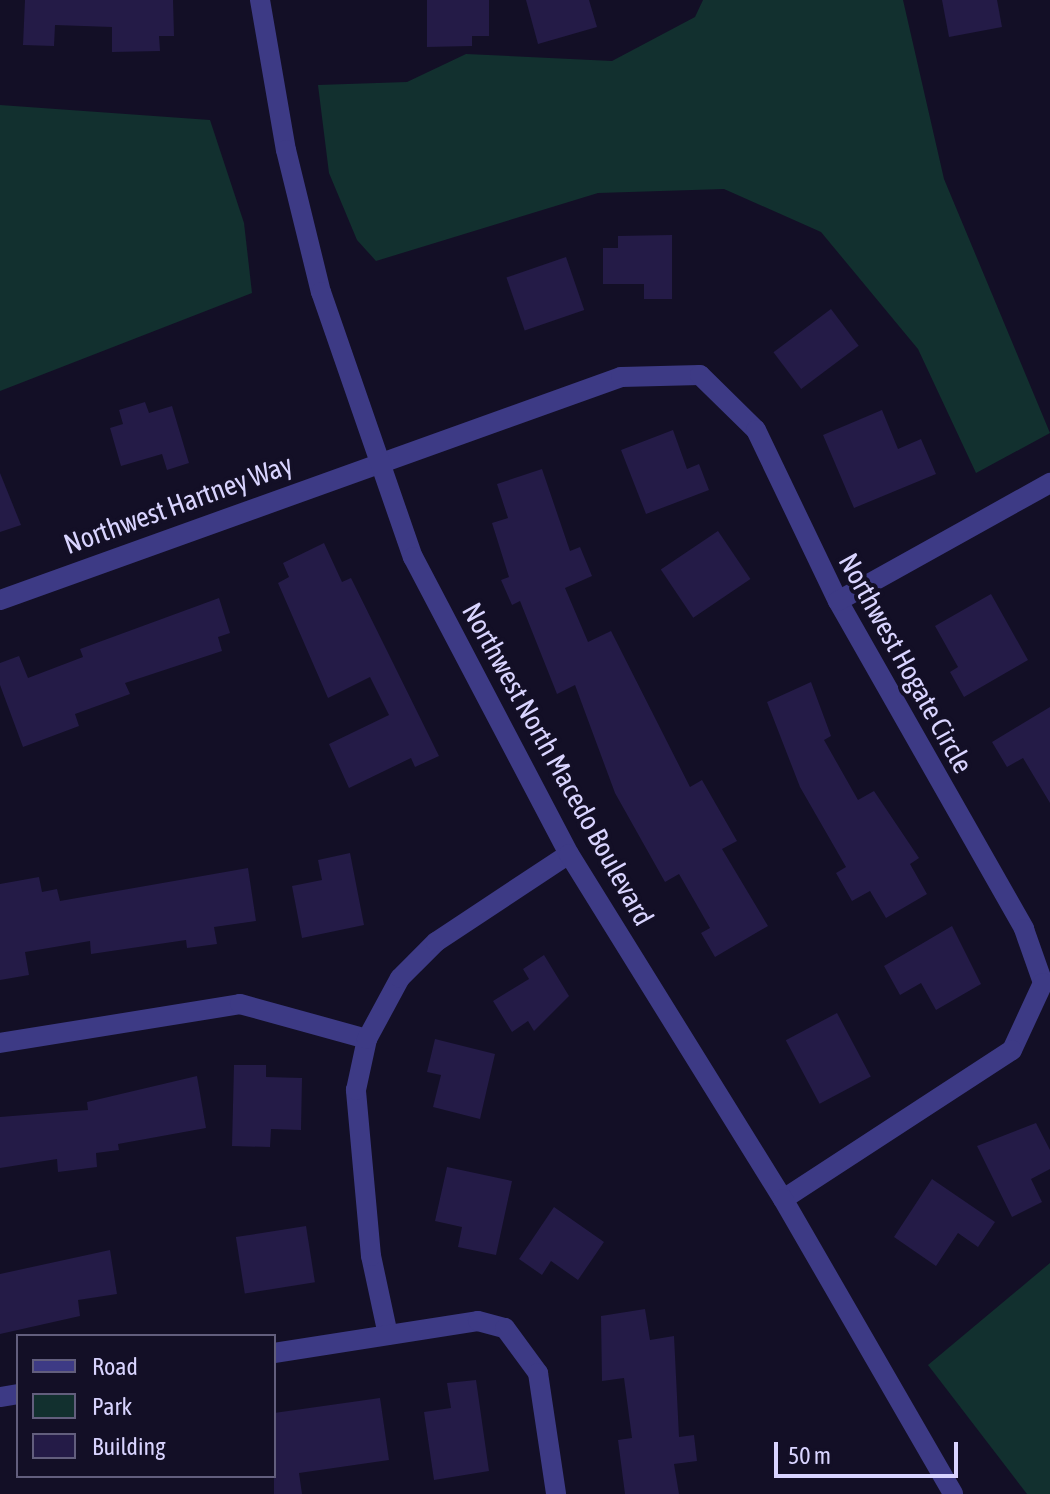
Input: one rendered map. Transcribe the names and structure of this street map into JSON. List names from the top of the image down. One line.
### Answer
{"streets":{"street":["Northwest Hartney Way","Northwest Hogate Circle","Northwest North Macedo Boulevard"]},"crossings":[["Northwest Hartney Way","Northwest Hogate Circle"],["Northwest Hartney Way","Northwest North Macedo Boulevard"],["Northwest Hogate Circle","Northwest North Macedo Boulevard"]],"legend":["Road","Park","Building"],"scale_bar":"50 m"}
